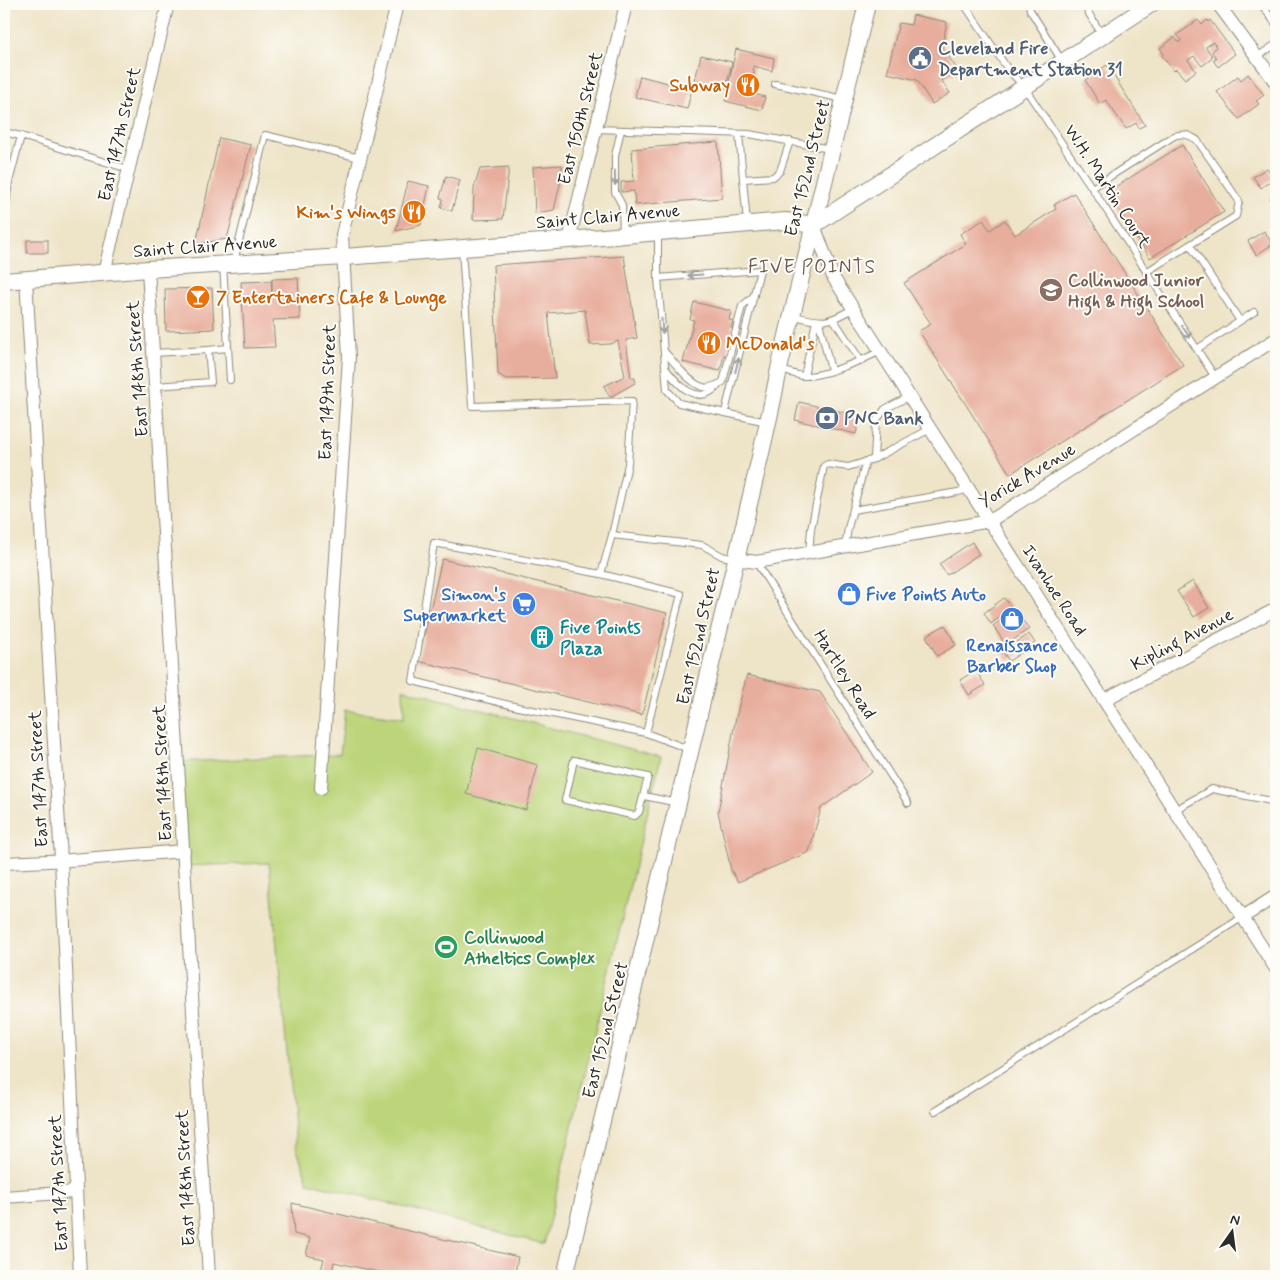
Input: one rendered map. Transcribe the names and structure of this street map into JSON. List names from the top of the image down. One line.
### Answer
{"streets":{"street":["East 150th Street","East 147th Street","East 152nd Street","Saint Clair Avenue","East 148th Street","East 149th Street","Yorick Avenue","Ivanhoe Road","Kipling Avenue"],"lane":["W.H. Martin Court","Hartley Road"]},"crossings":[["East 150th Street","Saint Clair Avenue"],["East 147th Street","Saint Clair Avenue"],["East 152nd Street","Saint Clair Avenue"],["East 152nd Street","Yorick Avenue"],["East 152nd Street","Ivanhoe Road"],["W.H. Martin Court","Yorick Avenue"],["Saint Clair Avenue","East 148th Street"],["Saint Clair Avenue","East 149th Street"],["Saint Clair Avenue","Ivanhoe Road"],["Yorick Avenue","Ivanhoe Road"],["Yorick Avenue","Hartley Road"],["Ivanhoe Road","Kipling Avenue"]],"districts":["FIVE POINTS"],"places":{"public building":["Cleveland Fire Department Station 31"],"restaurant":["Subway","Kim's Wings","McDonald's"],"school or university":["Collinwood Junior High & High School"],"bar":["7 Entertainers Cafe & Lounge"],"bank":["PNC Bank"],"shop":["Five Points Auto","Renaissance Barber Shop"],"supermarket":["Simon's Supermarket"],"building":["Five Points Plaza"],"sports":["Collinwood Atheltics Complex"]},"north":"top"}
